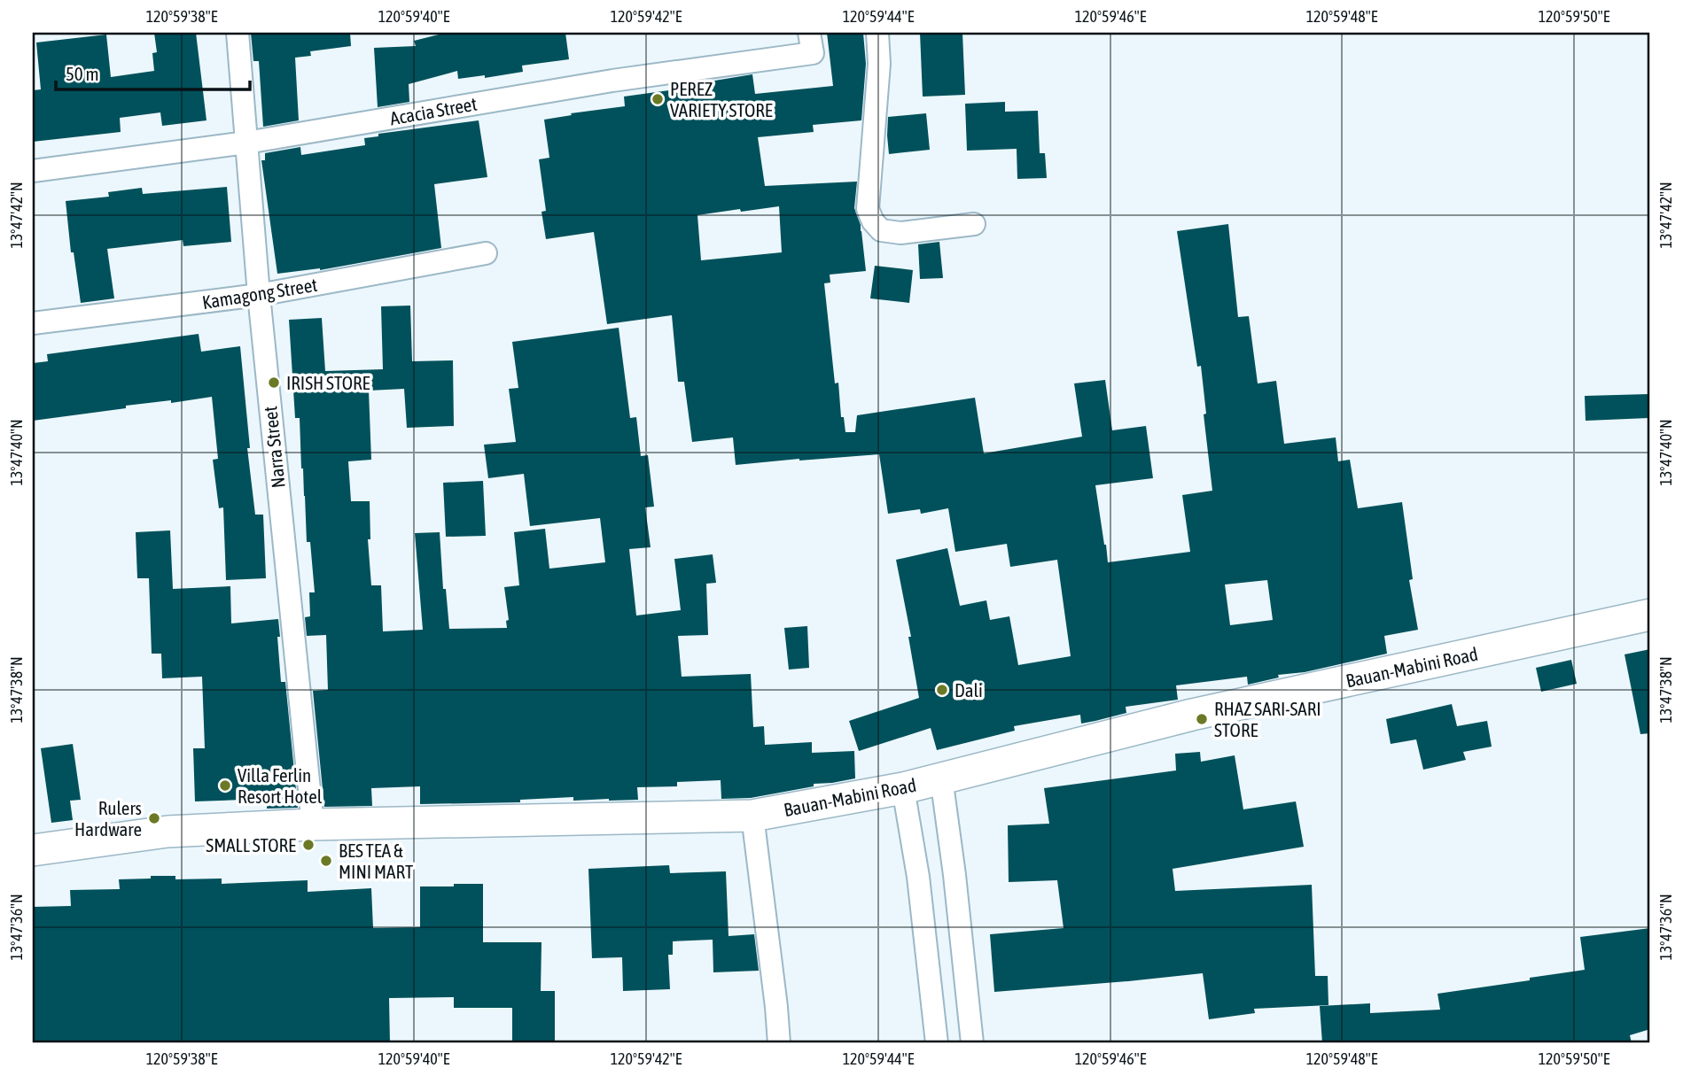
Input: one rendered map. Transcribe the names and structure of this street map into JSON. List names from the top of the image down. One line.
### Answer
{"streets":{"main road":["Bauan-Mabini Road"],"street":["Acacia Street","Kamagong Street","Narra Street"]},"crossings":[["Acacia Street","Narra Street"],["Kamagong Street","Narra Street"],["Narra Street","Bauan-Mabini Road"]],"places":["PEREZ VARIETY STORE","IRISH STORE","Dali","RHAZ SARI-SARI STORE","Villa Ferlin Resort Hotel","Rulers Hardware","SMALL STORE","BES TEA & MINI MART"],"scale_bar":"50 m","coordinates":["120°59'38\"E","120°59'40\"E","120°59'42\"E","120°59'44\"E","120°59'46\"E","120°59'48\"E","120°59'50\"E","13°47'42\"N","13°47'40\"N","13°47'38\"N","13°47'36\"N"]}
